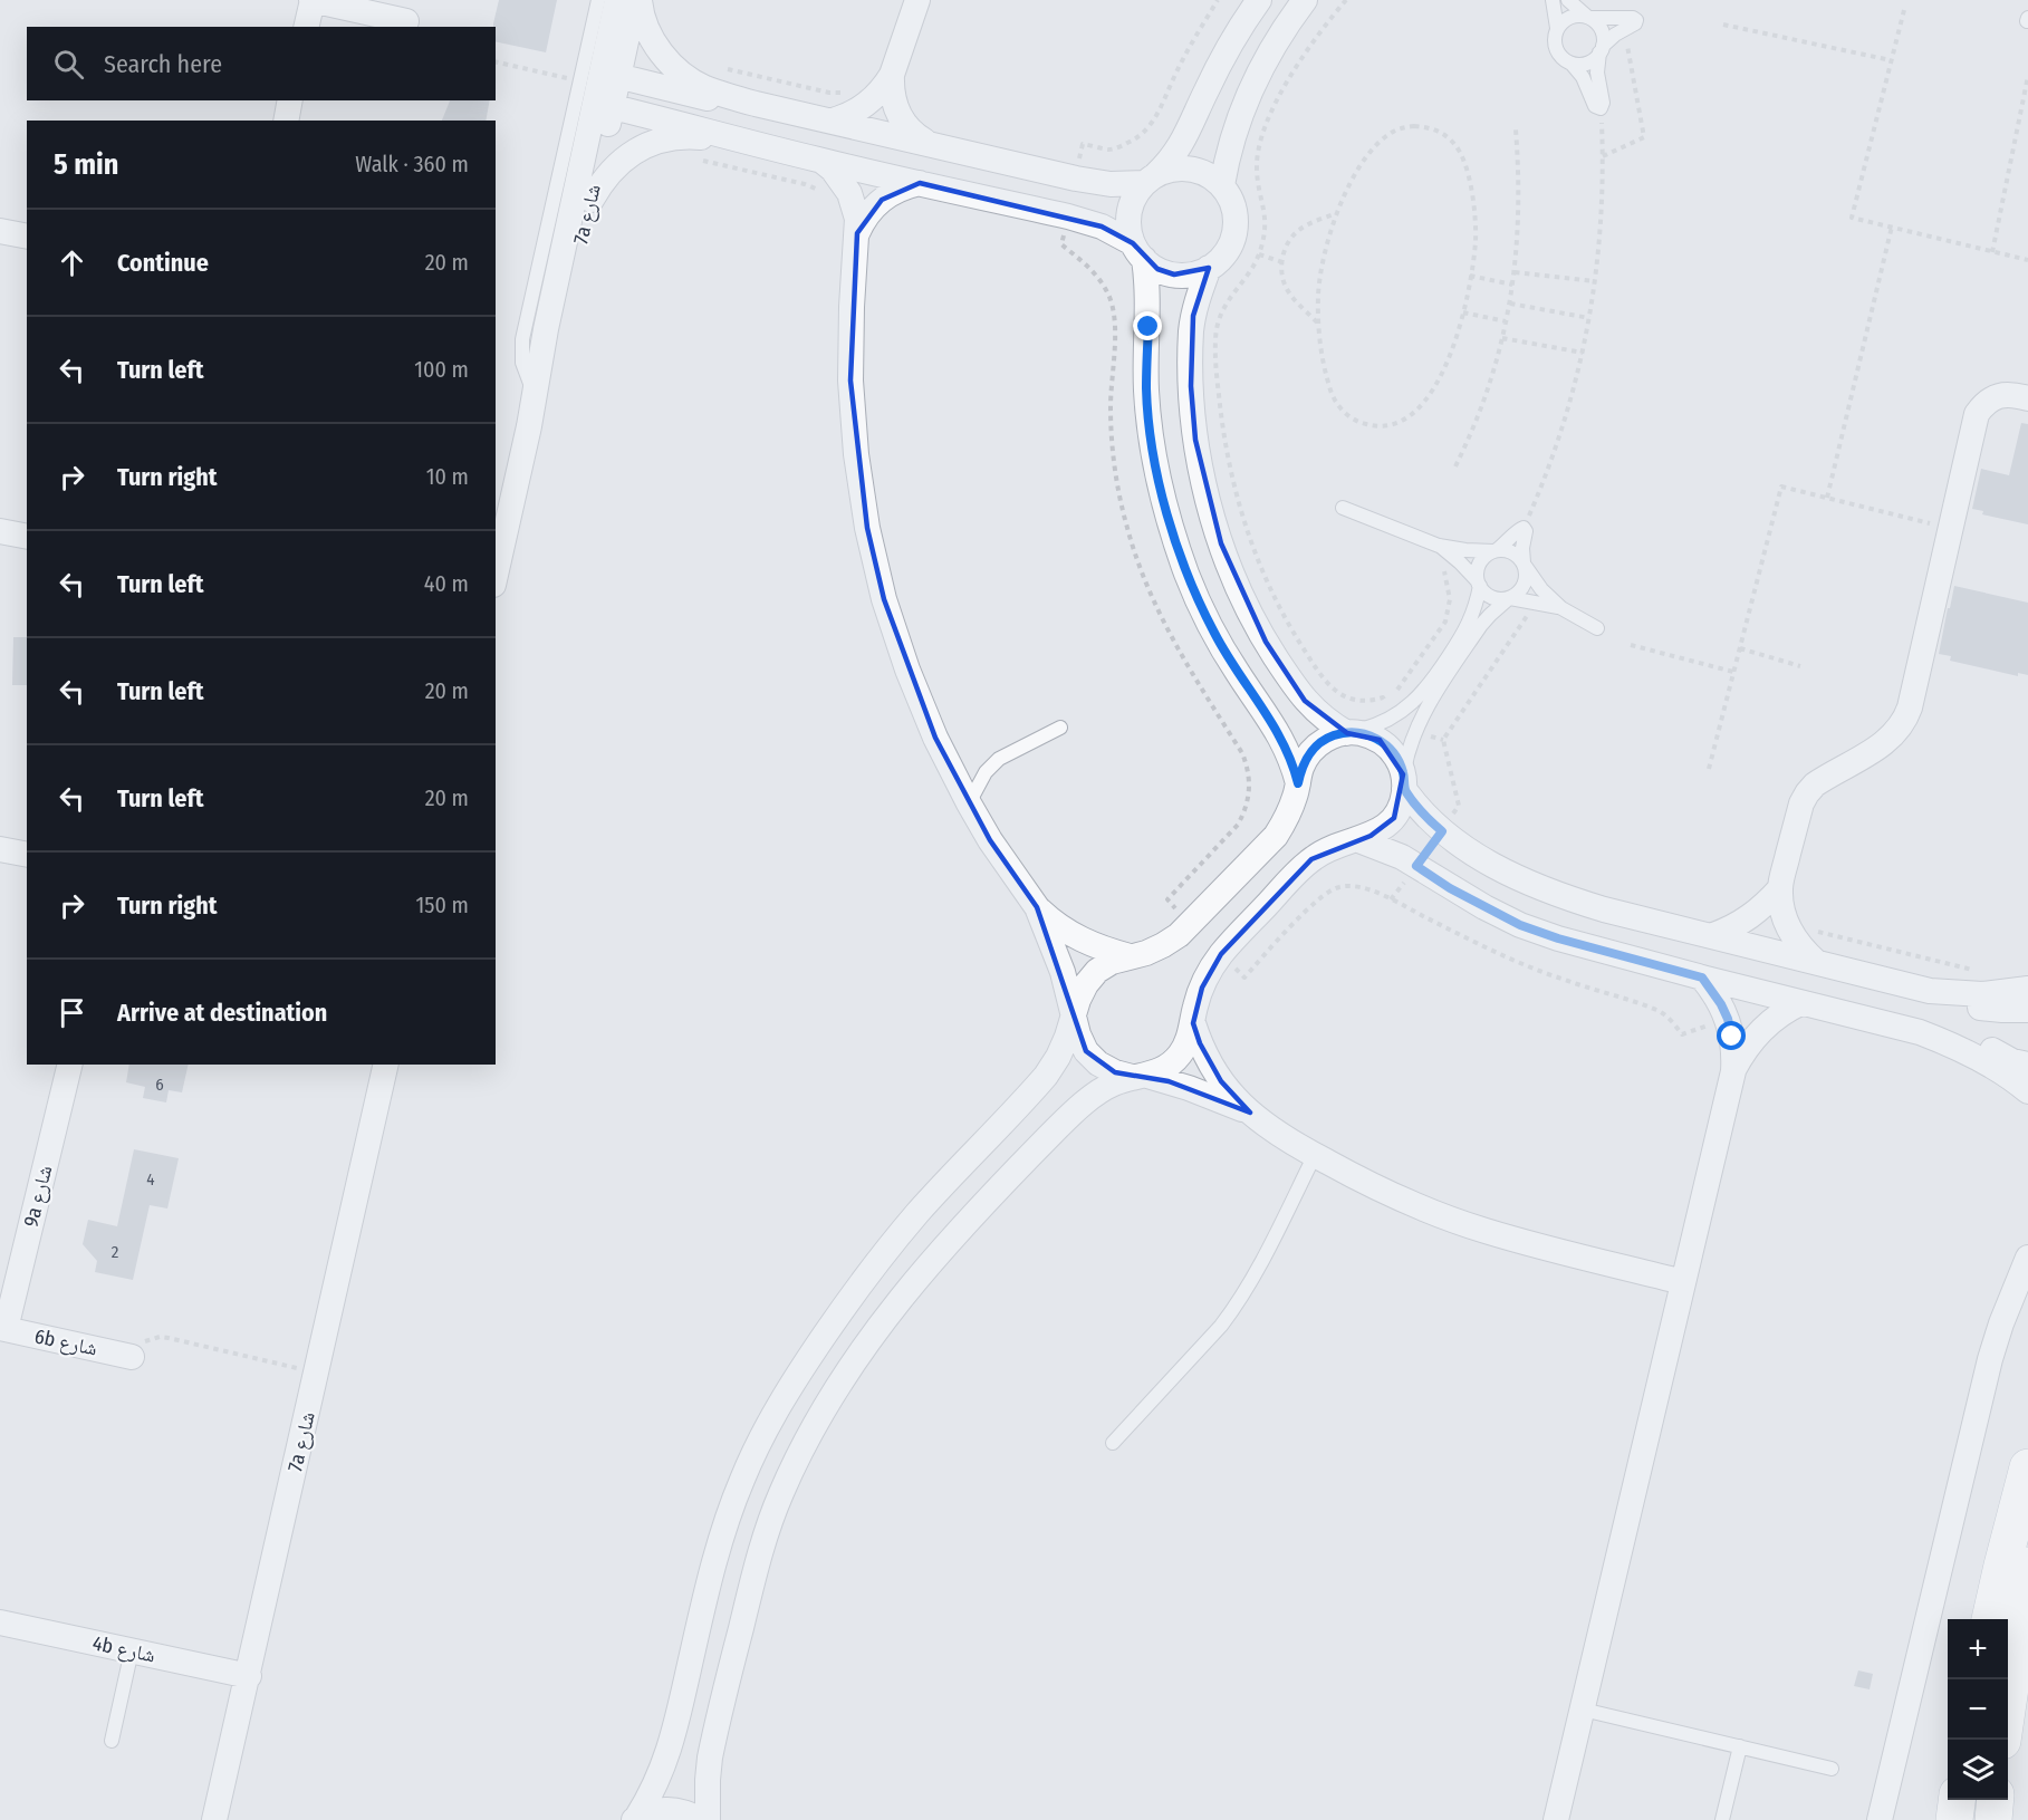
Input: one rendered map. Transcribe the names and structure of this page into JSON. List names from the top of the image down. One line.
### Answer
{"streets":{"street":["7a شارع","9a شارع","6b شارع","4b شارع"]},"crossings":[["7a شارع","4b شارع"],["9a شارع","6b شارع"]],"house_numbers":["6","4","2"],"page":{"search":"Search here","heading":["5 min","Walk · 360 m"],"list":[["Continue","20 m"],["Turn left","100 m"],["Turn right","10 m"],["Turn left","40 m"],["Turn left","20 m"],["Turn left","20 m"],["Turn right","150 m"],"Arrive at destination"],"map_buttons":["+","−"]}}
